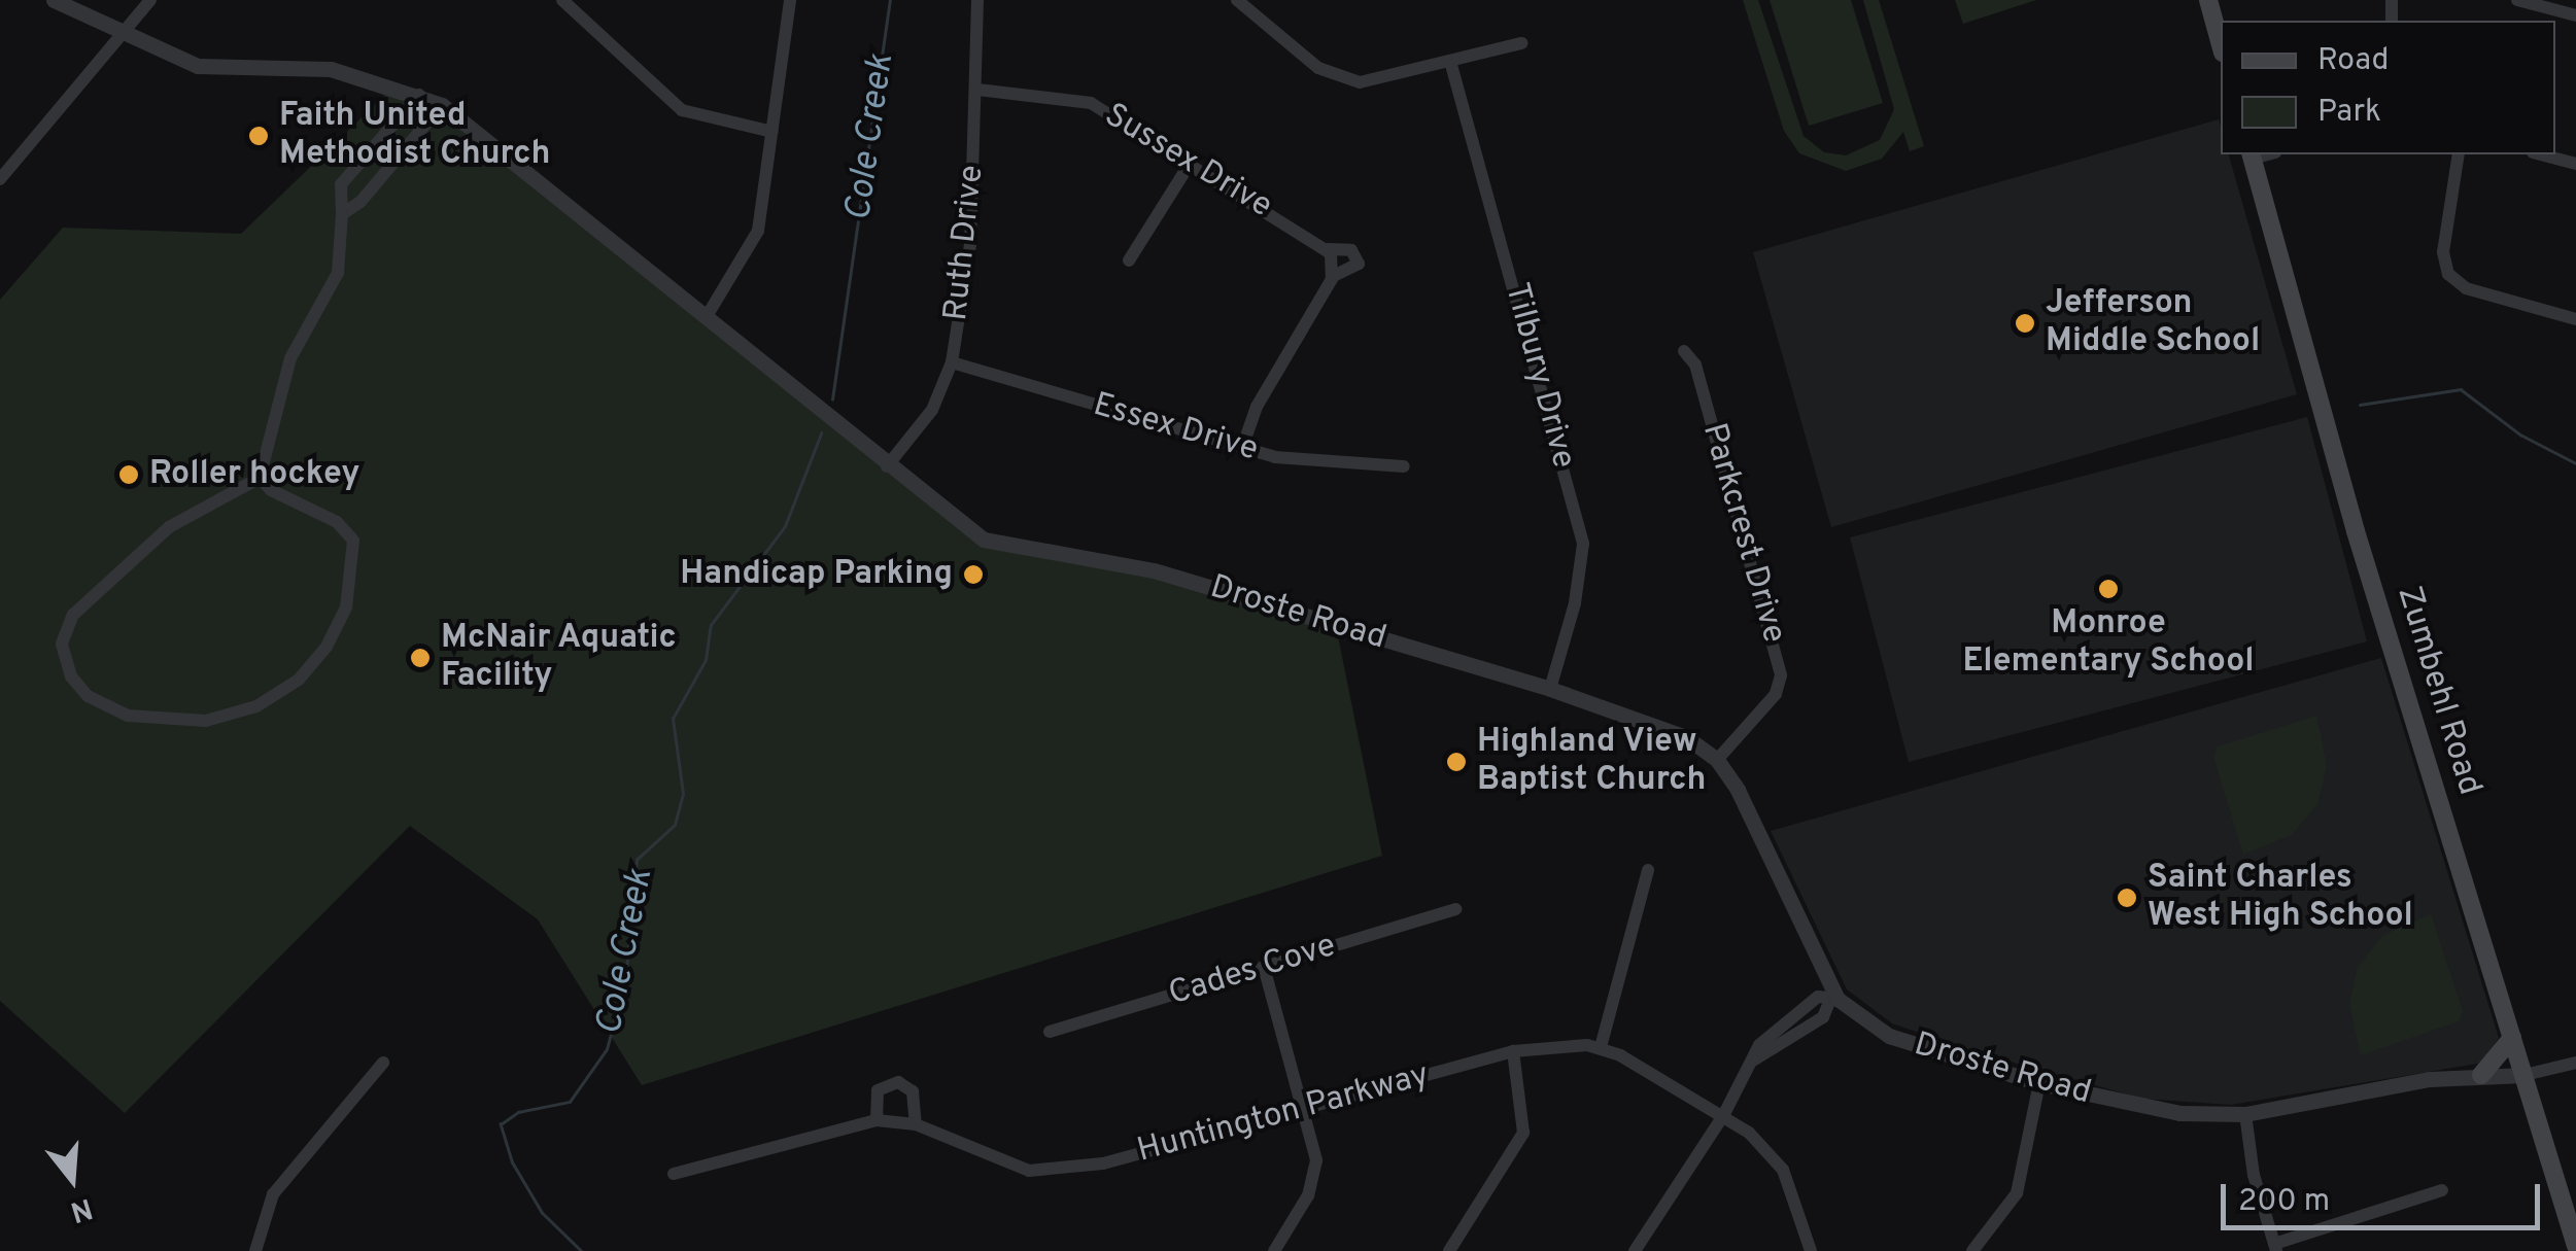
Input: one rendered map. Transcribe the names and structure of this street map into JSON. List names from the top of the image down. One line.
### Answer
{"streets":{"main road":["Zumbehl Road"],"street":["Sussex Drive","Ruth Drive","Tilbury Drive","Essex Drive","Parkcrest Drive","Droste Road","Cades Cove","Huntington Parkway"]},"crossings":[["Sussex Drive","Ruth Drive"],["Sussex Drive","Essex Drive"],["Ruth Drive","Essex Drive"],["Ruth Drive","Droste Road"],["Tilbury Drive","Droste Road"],["Parkcrest Drive","Droste Road"],["Droste Road","Zumbehl Road"]],"water":["Cole Creek"],"places":["Faith United Methodist Church","Jefferson Middle School","Roller hockey","Handicap Parking","Monroe Elementary School","McNair Aquatic Facility","Highland View Baptist Church","Saint Charles West High School"],"legend":["Road","Park"],"scale_bar":"200 m","north":"bottom"}
